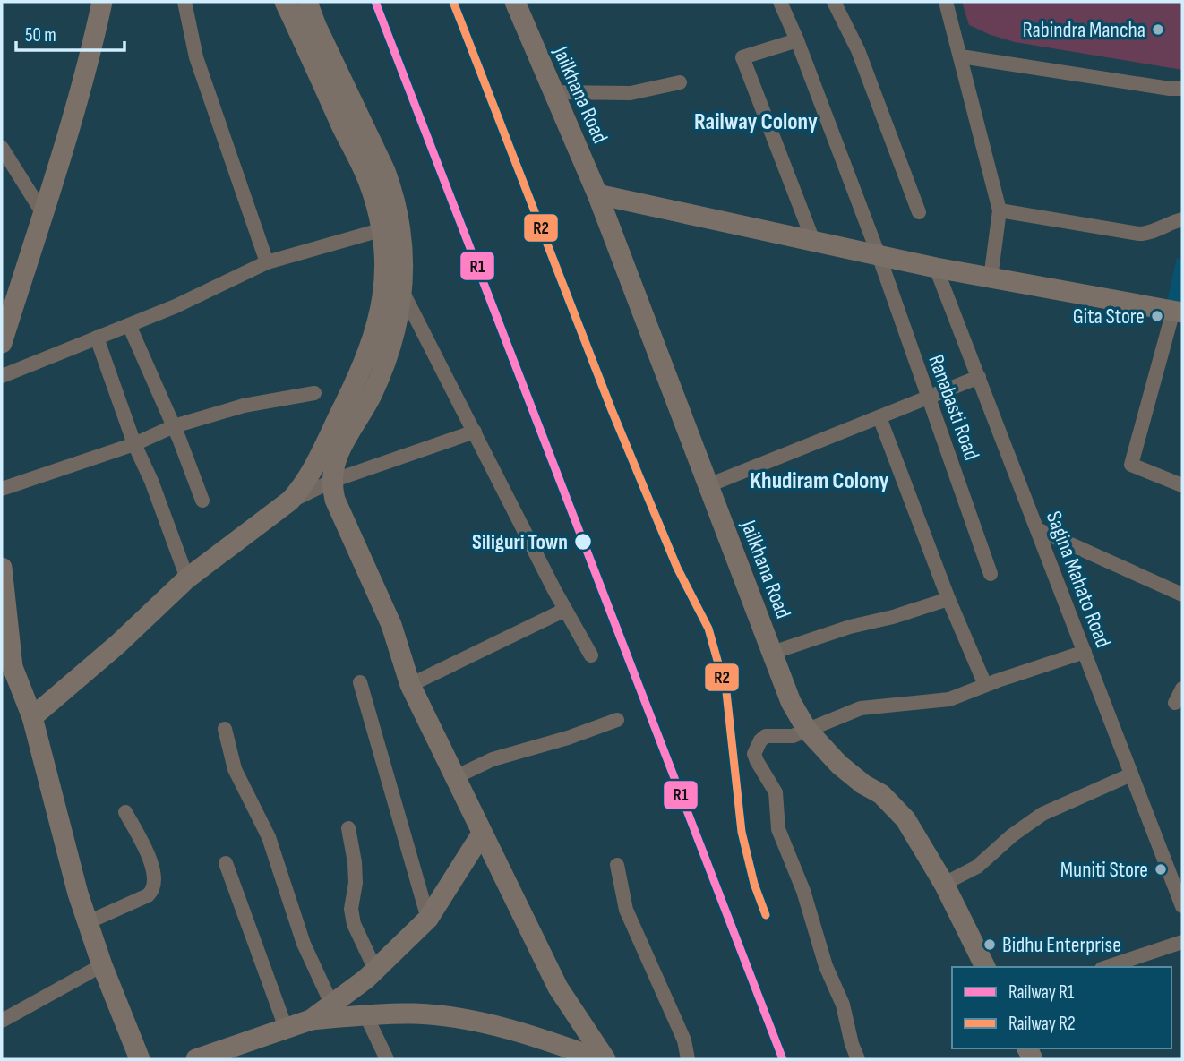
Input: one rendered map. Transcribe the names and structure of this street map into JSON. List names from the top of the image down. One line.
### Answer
{"streets":{"street":["Jailkhana Road","Ranabasti Road","Sagina Mahato Road"]},"districts":["Railway Colony","Khudiram Colony"],"places":["Rabindra Mancha","Gita Store","Siliguri Town","Muniti Store","Bidhu Enterprise"],"lines":["rail line R1","rail line R2"],"legend":["Railway R1","Railway R2"],"scale_bar":"50 m"}
